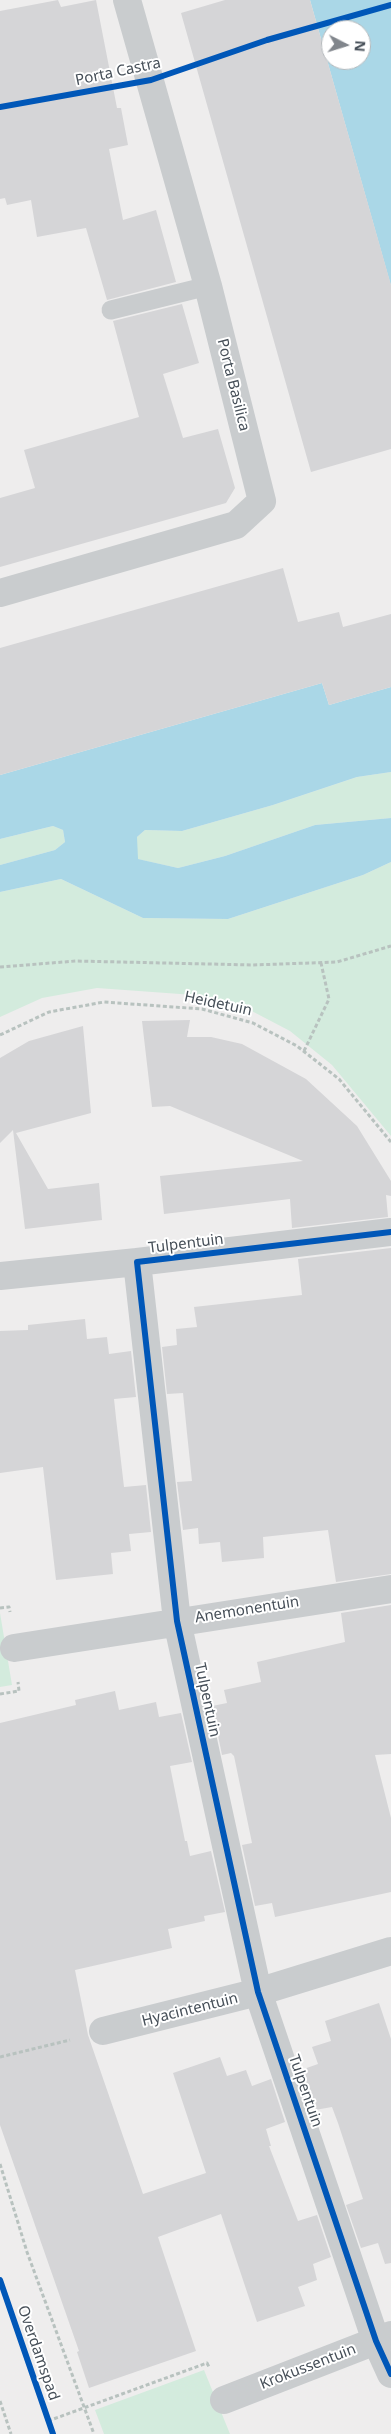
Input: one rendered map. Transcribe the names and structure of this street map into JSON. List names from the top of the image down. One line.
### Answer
{"streets":{"street":["Porta Basilica","Tulpentuin","Anemonentuin","Hyacintentuin","Krokussentuin"],"path":["Heidetuin"],"cycle path":["Porta Castra","Overdamspad"]},"crossings":[["Tulpentuin","Anemonentuin"],["Tulpentuin","Hyacintentuin"],["Tulpentuin","Krokussentuin"]],"north":"right"}
